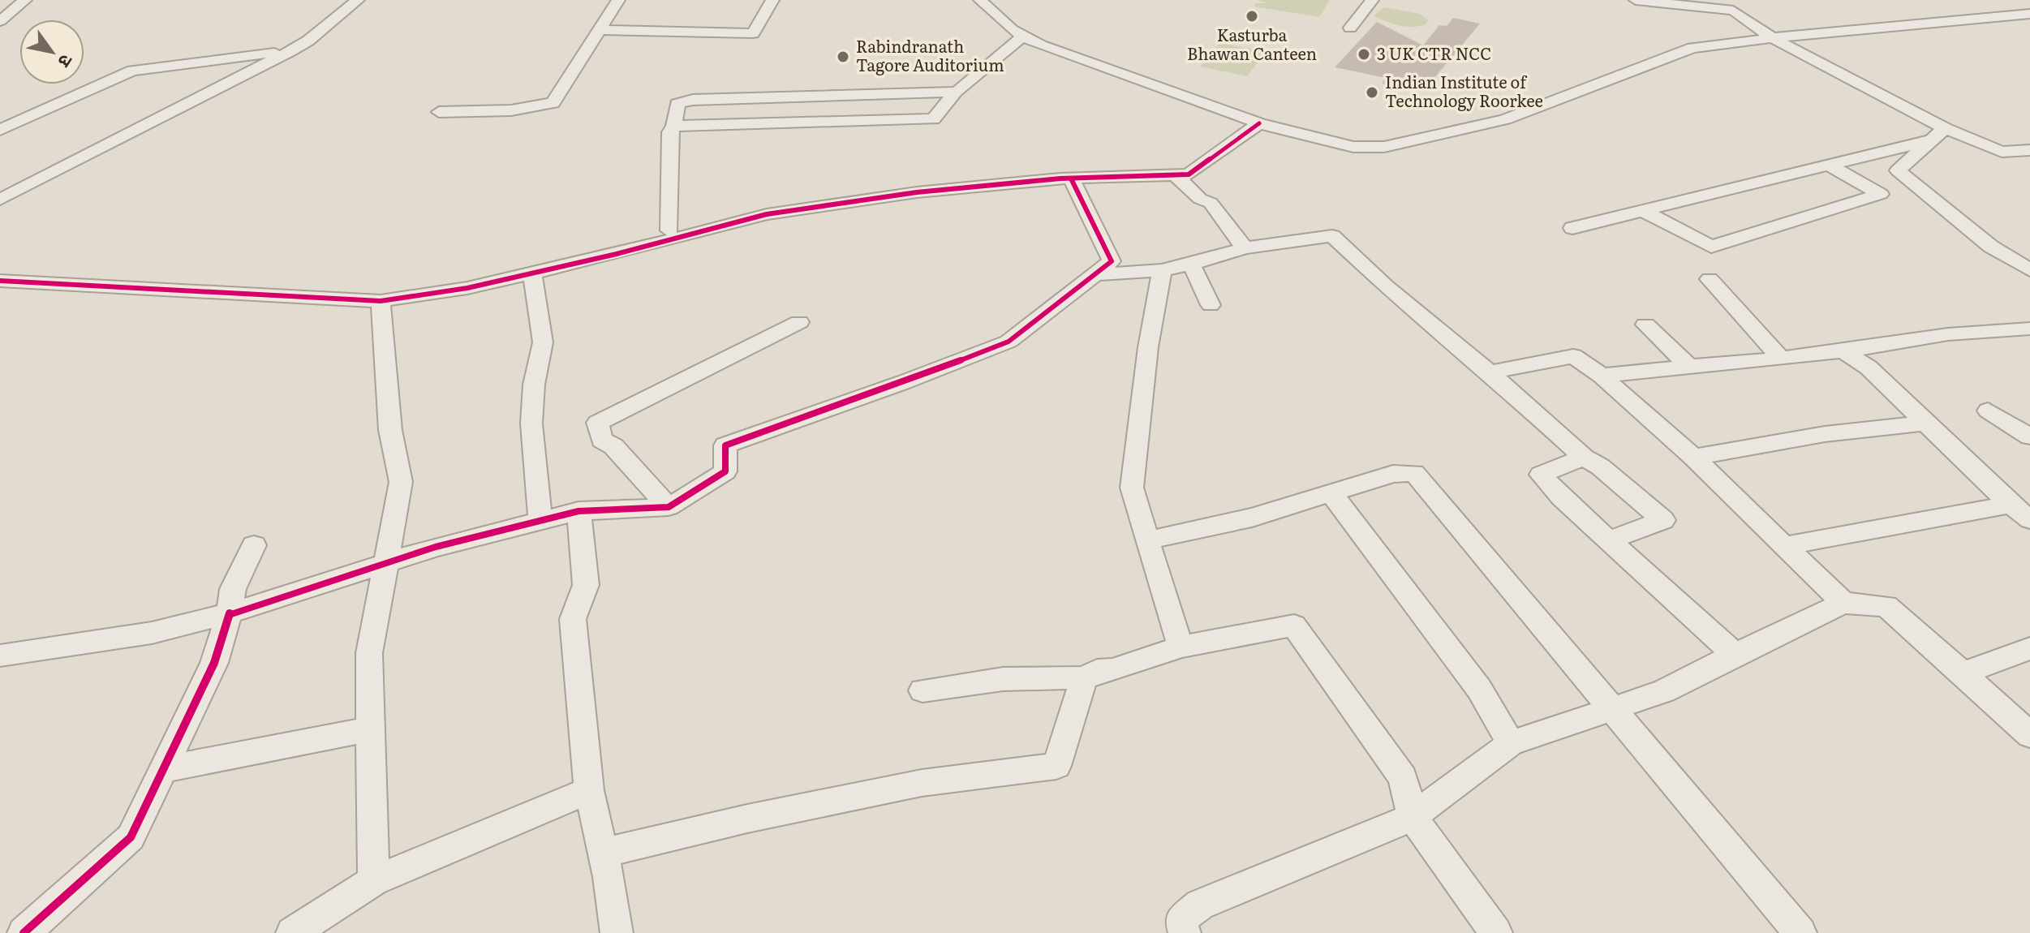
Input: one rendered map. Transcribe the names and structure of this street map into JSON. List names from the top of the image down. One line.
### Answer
{"places":["Kasturba Bhawan Canteen","3 UK CTR NCC","Rabindranath Tagore Auditorium","Indian Institute of Technology Roorkee"],"north":"bottom right"}
